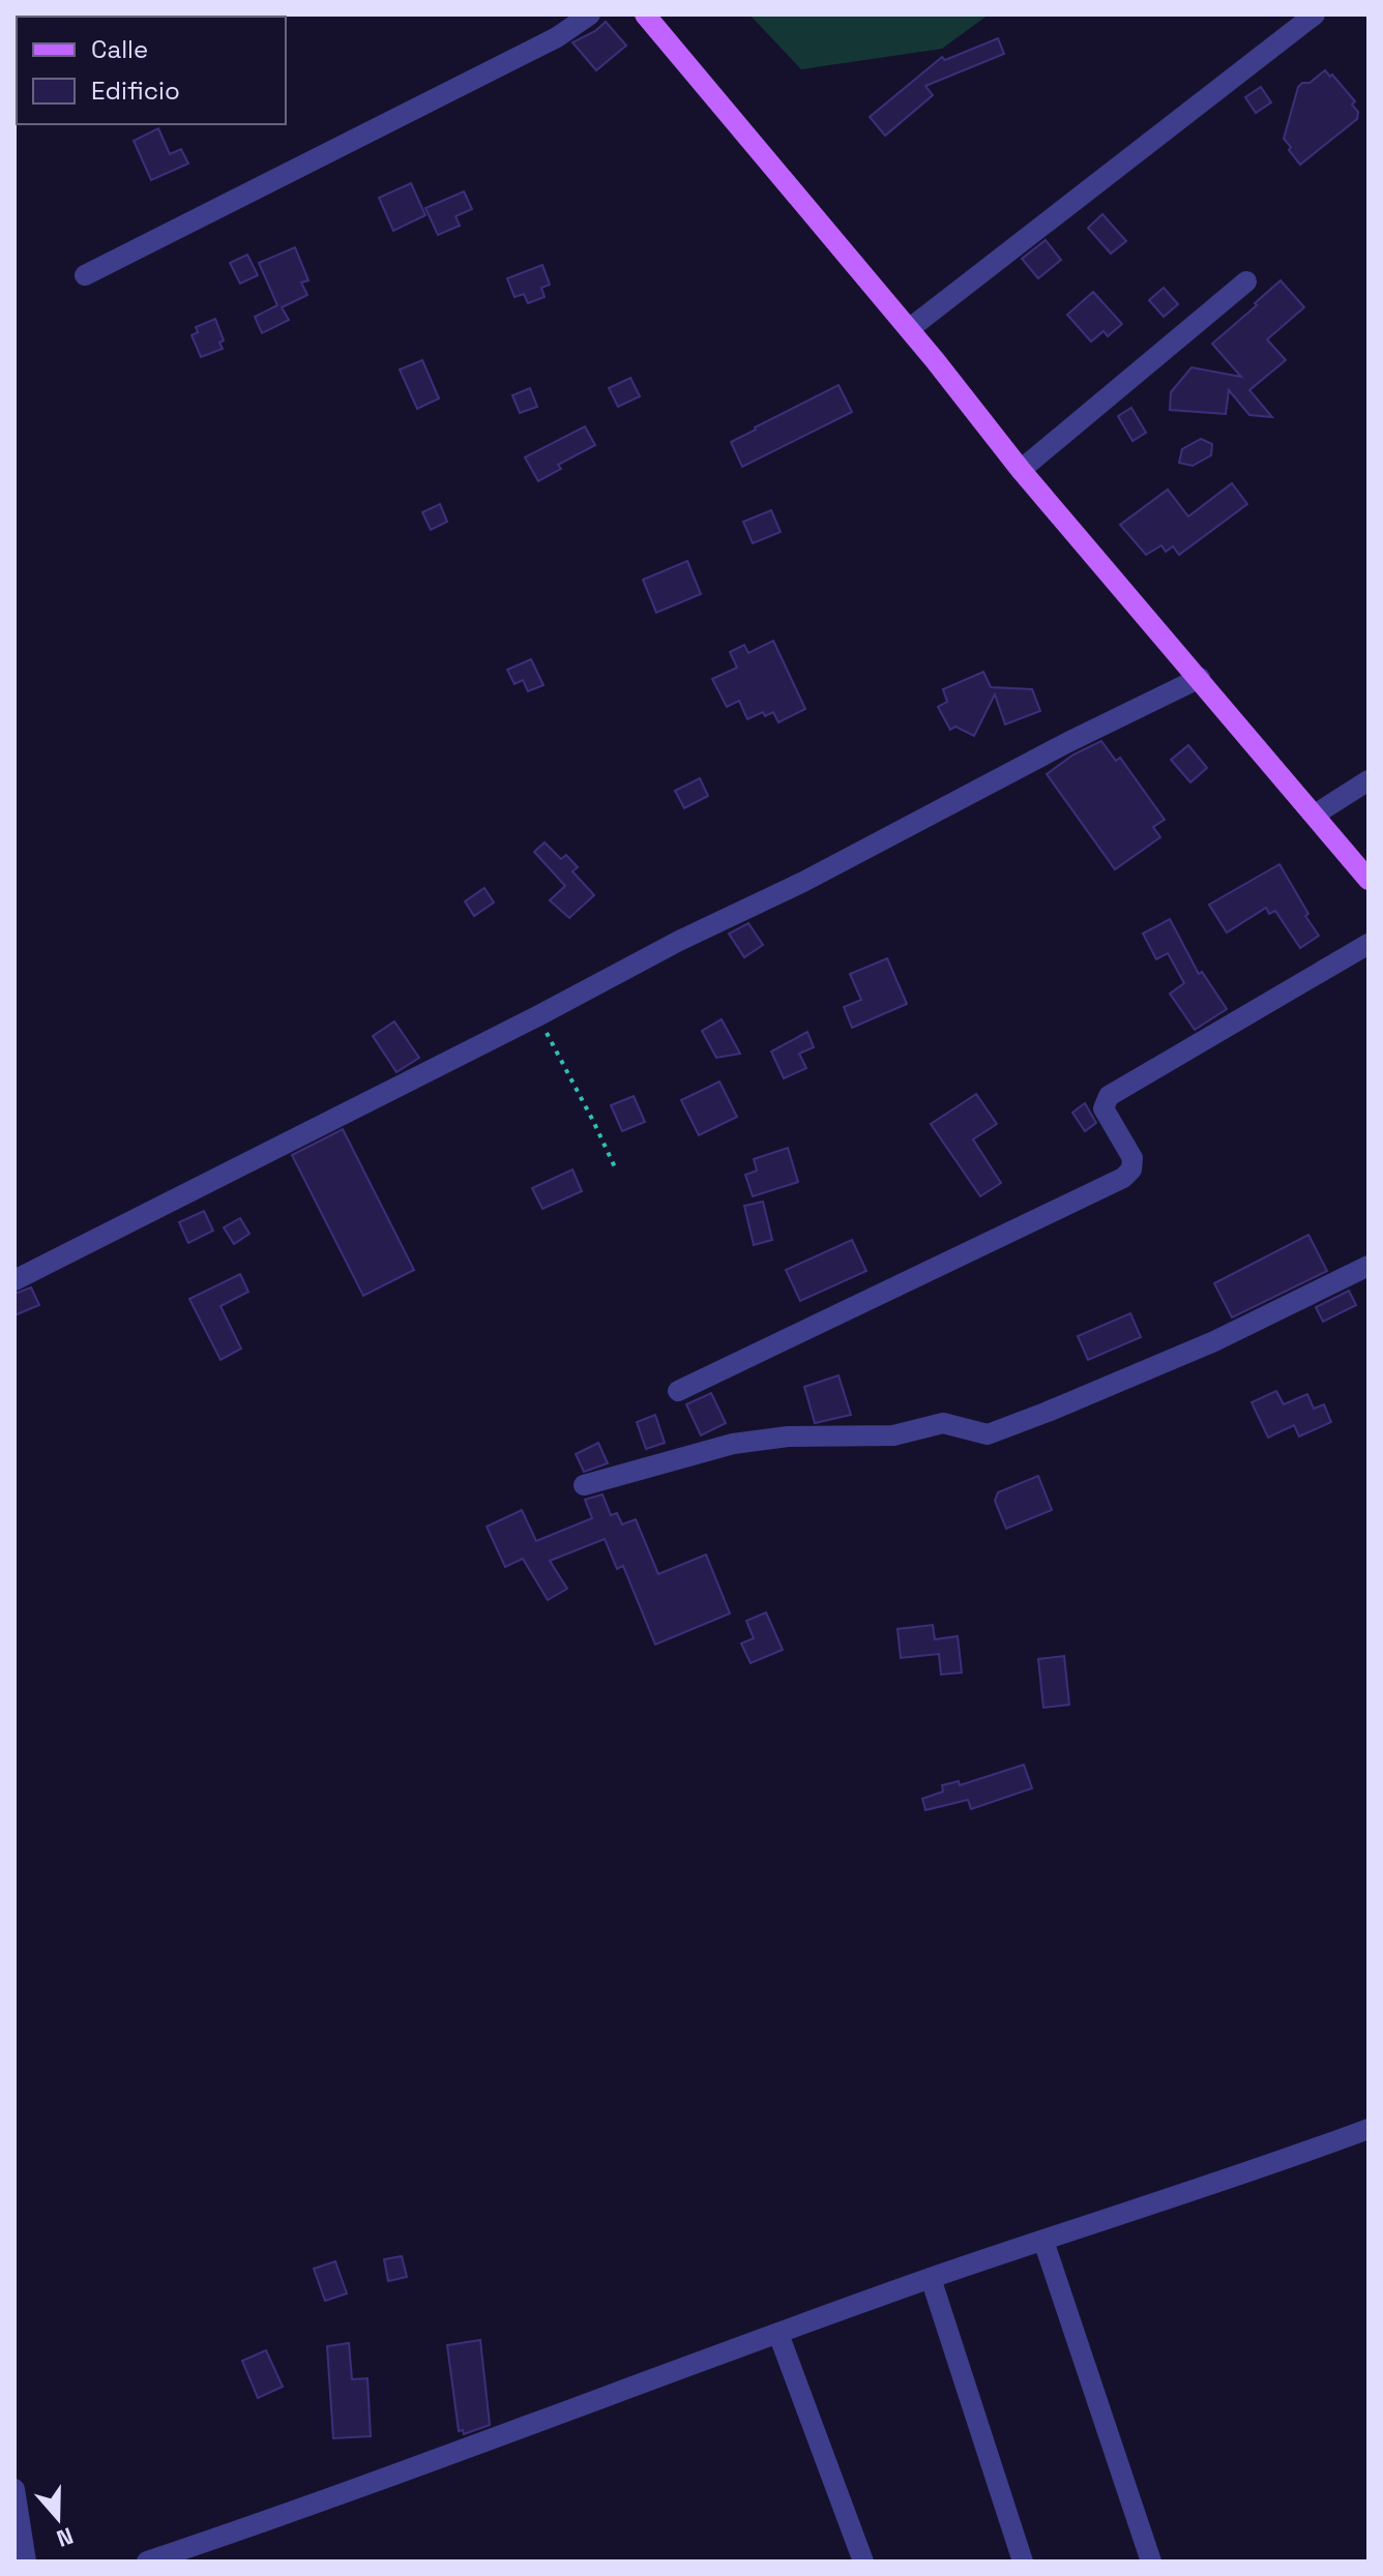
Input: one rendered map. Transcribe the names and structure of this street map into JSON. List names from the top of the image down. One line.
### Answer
{"legend":["Calle","Edificio"],"north":"bottom"}
